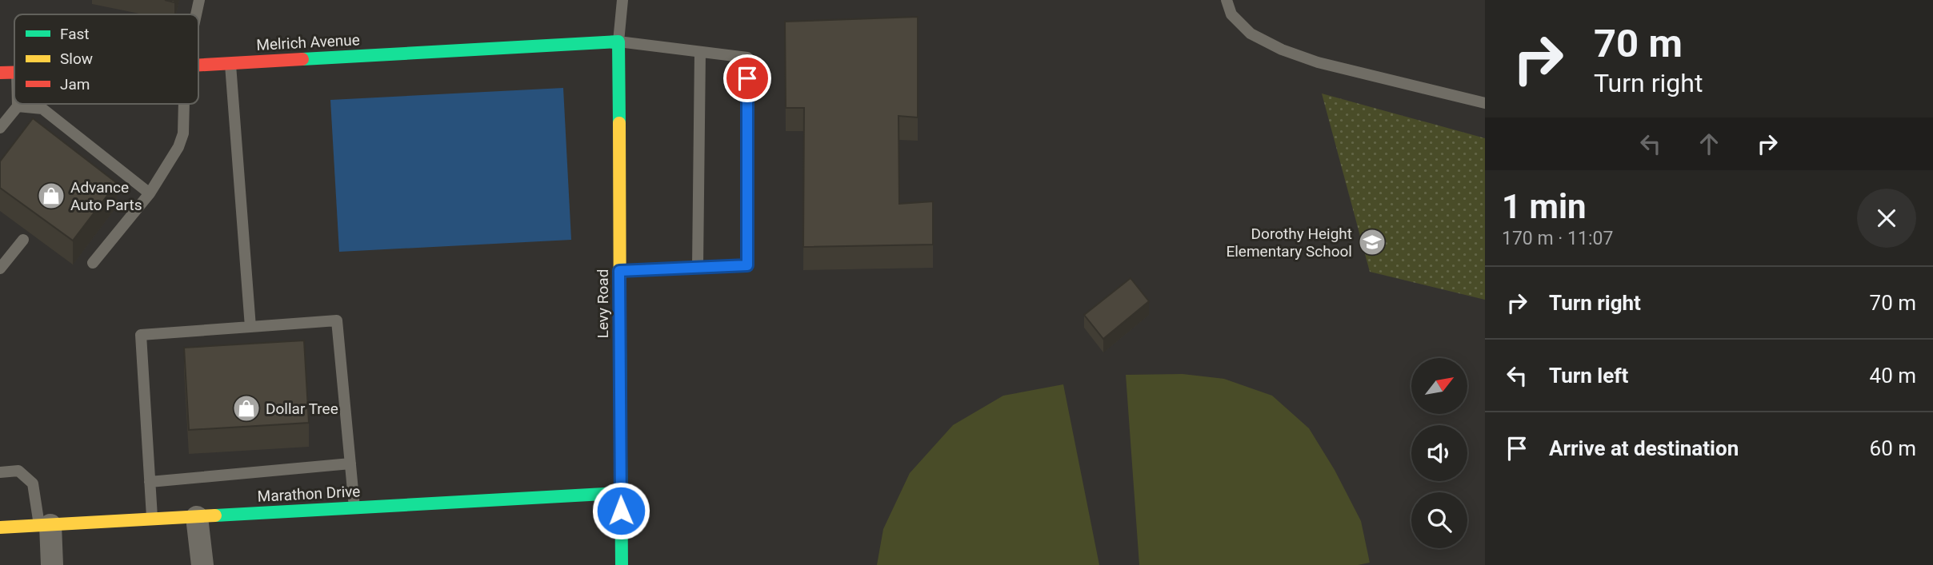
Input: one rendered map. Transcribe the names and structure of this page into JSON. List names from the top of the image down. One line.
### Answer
{"streets":{"street":["Melrich Avenue","Levy Road","Marathon Drive"]},"crossings":[["Melrich Avenue","Levy Road"],["Levy Road","Marathon Drive"]],"places":{"shop":["Advance Auto Parts","Dollar Tree"],"school or university":["Dorothy Height Elementary School"]},"legend":["Fast","Slow","Jam"],"north":"top right","page":{"turn":["70 m","Turn right"],"heading":["1 min","170 m · 11:07"],"list":[{"name":"Turn right","value":"70 m"},{"name":"Turn left","value":"40 m"},{"name":"Arrive at destination","value":"60 m"}]}}
